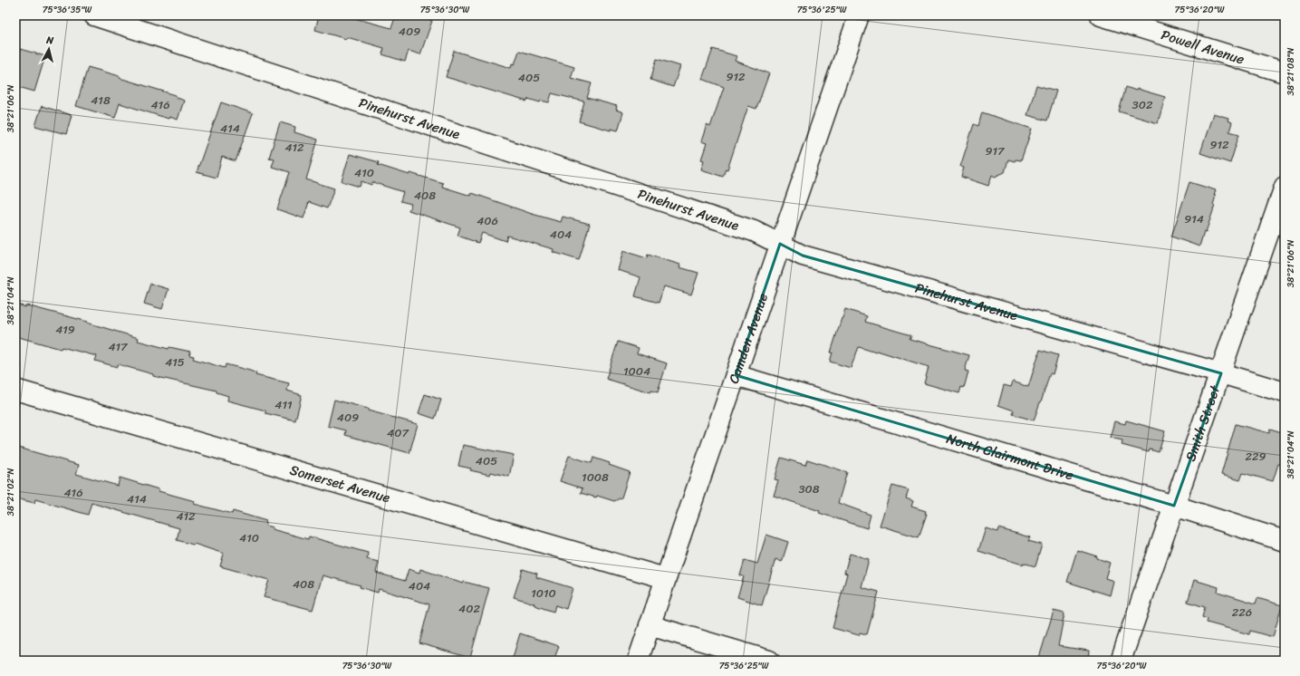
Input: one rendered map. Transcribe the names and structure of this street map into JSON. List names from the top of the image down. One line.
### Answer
{"streets":{"street":["Powell Avenue","Pinehurst Avenue","Camden Avenue","Smith Street","North Clairmont Drive","Somerset Avenue"]},"crossings":[["Pinehurst Avenue","Camden Avenue"],["Pinehurst Avenue","Smith Street"],["Camden Avenue","North Clairmont Drive"],["Camden Avenue","Somerset Avenue"],["Smith Street","North Clairmont Drive"]],"house_numbers":["409","912","405","418","416","302","414","912","412","917","410","408","914","406","404","419","417","415","1004","411","409","407","229","405","1008","308","416","414","412","410","408","404","1010","402","226"],"north":"top","coordinates":["75°36'35\"W","75°36'30\"W","75°36'25\"W","75°36'20\"W","38°21'08\"N","38°21'06\"N","38°21'04\"N","38°21'02\"N"]}
